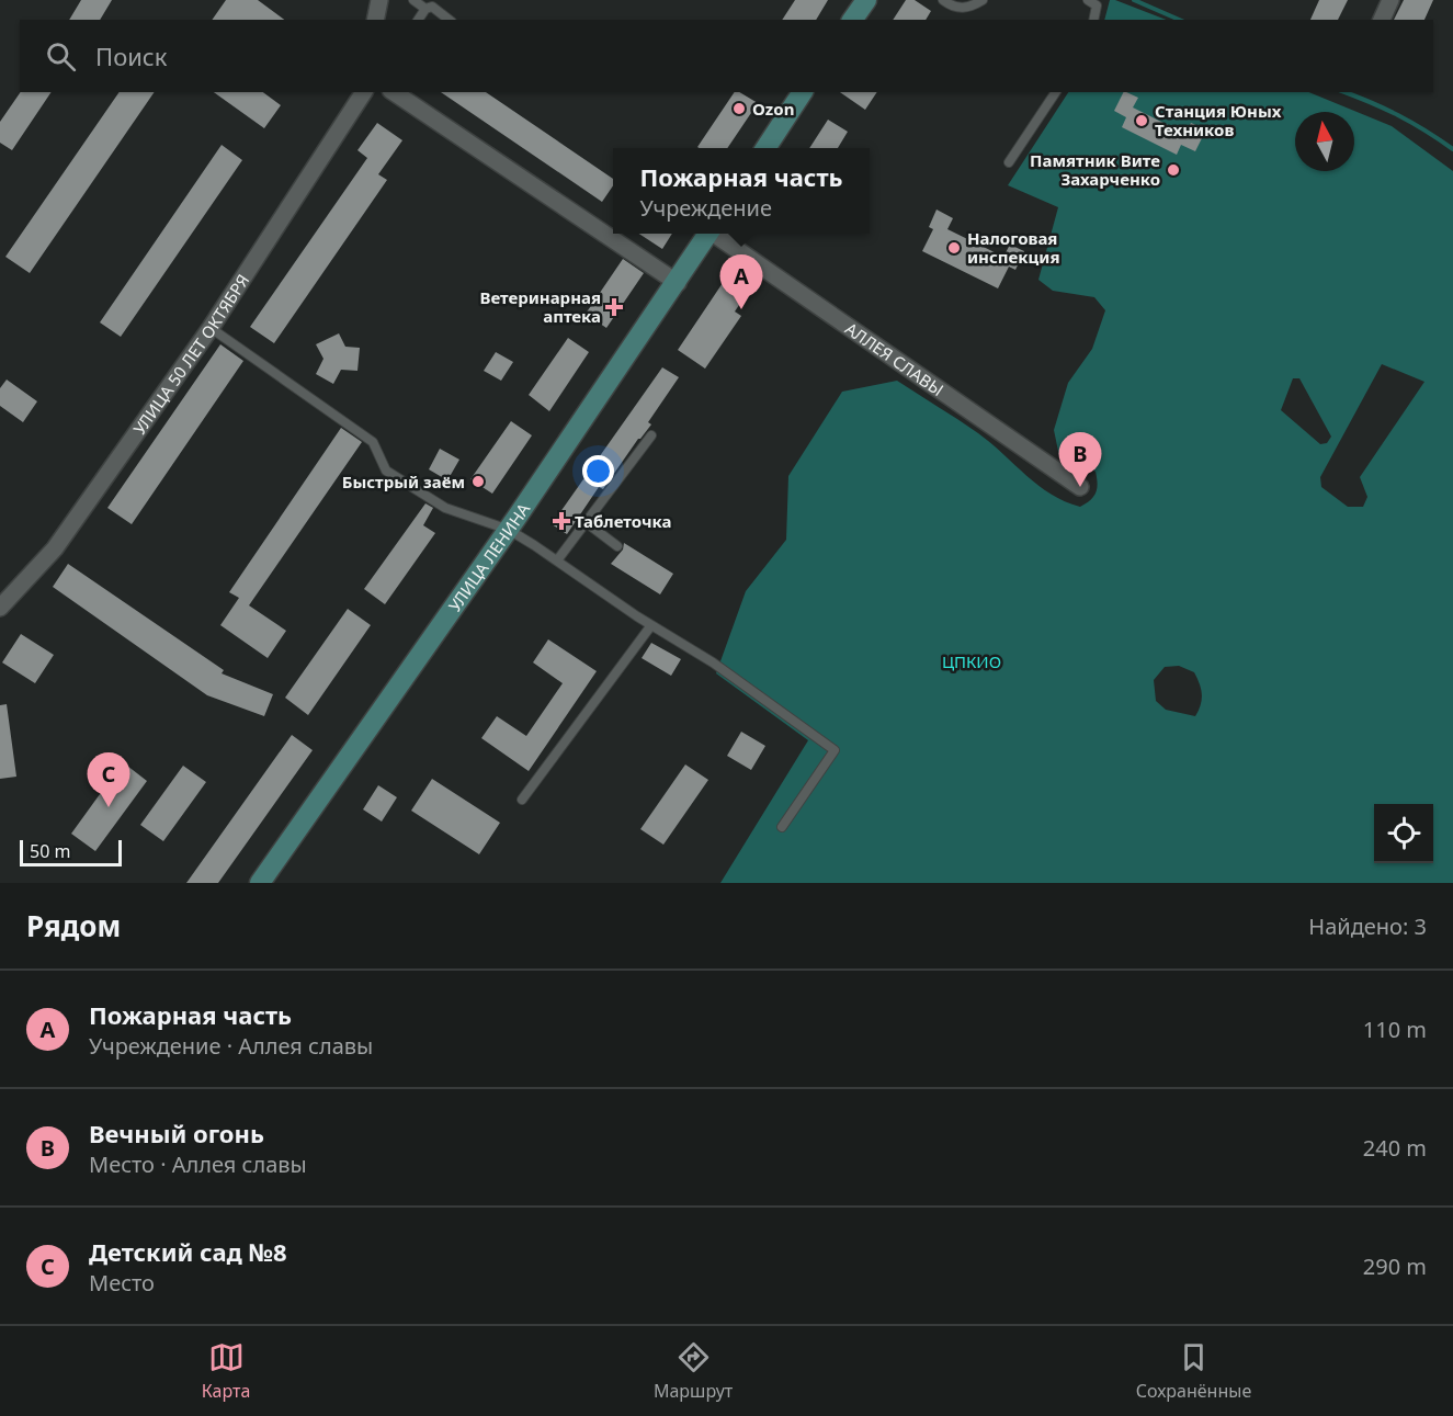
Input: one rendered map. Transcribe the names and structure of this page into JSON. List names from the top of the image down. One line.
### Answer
{"streets":{"street":["УЛИЦА 50 ЛЕТ ОКТЯБРЯ","АЛЛЕЯ СЛАВЫ","УЛИЦА ЛЕНИНА"]},"parks":["ЦПКИО"],"places":{"other":["Ozon","Станция Юных Техников","Памятник Вите Захарченко","Налоговая инспекция","Быстрый заём"],"health":["Ветеринарная аптека","Таблеточка"]},"scale_bar":"50 m","north":"top","page":{"search":"Поиск","popup":["Пожарная часть","Учреждение"],"pins":["A","B","C"],"scale":"50 m","heading":["Рядом","Найдено: 3"],"list":[{"mark":"A","name":"Пожарная часть","note":"Учреждение · Аллея славы","value":"110 m"},{"mark":"B","name":"Вечный огонь","note":"Место · Аллея славы","value":"240 m"},{"mark":"C","name":"Детский сад №8","note":"Место","value":"290 m"}],"nav":["Карта","Маршрут","Сохранённые"]}}
